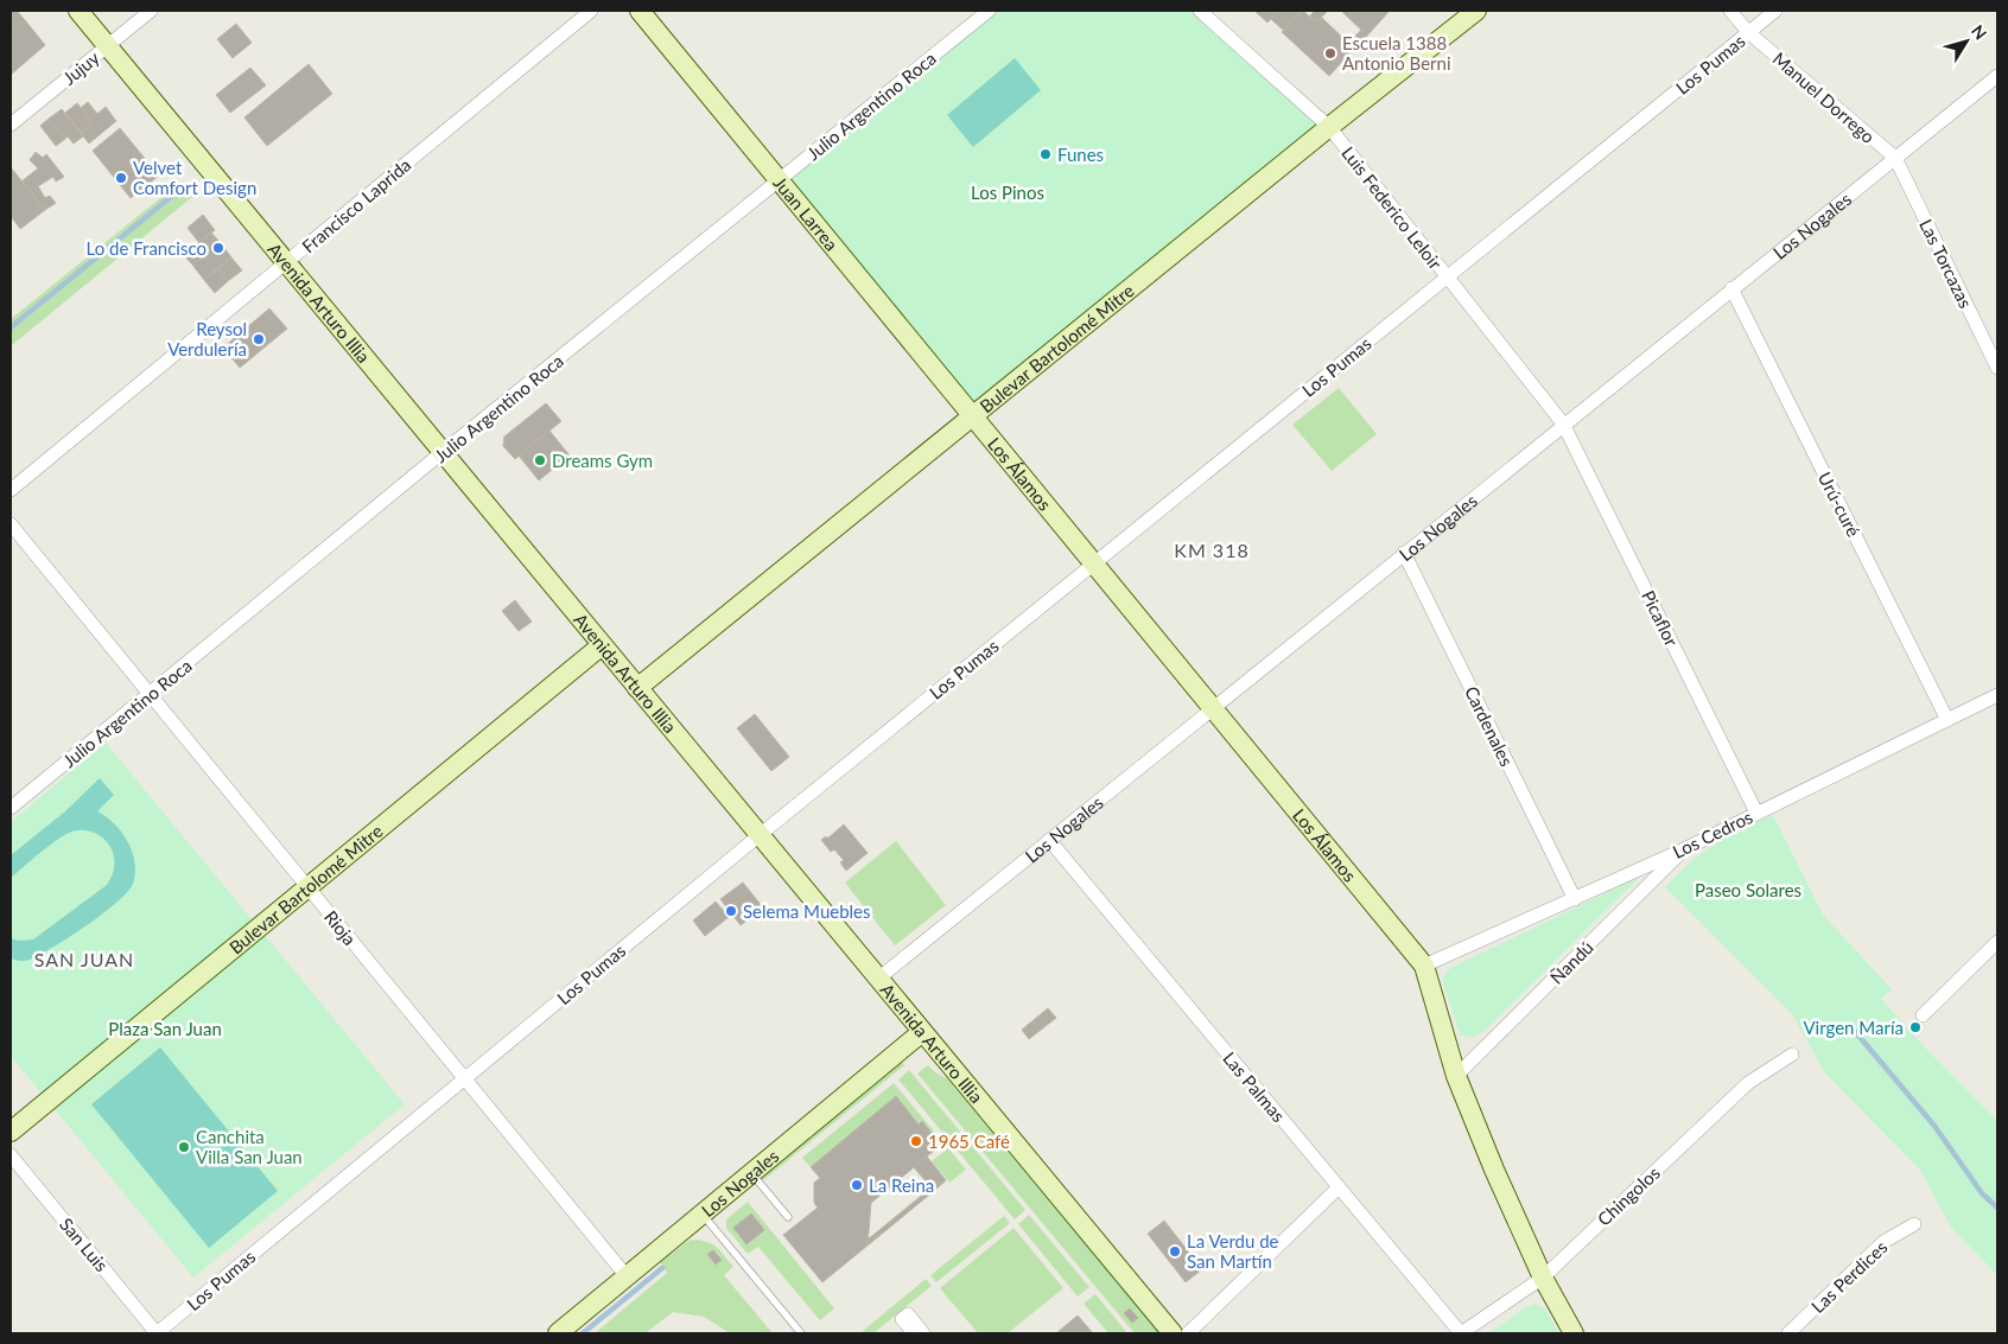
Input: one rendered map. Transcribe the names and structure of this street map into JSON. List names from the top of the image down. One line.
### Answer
{"streets":{"street":["Los Pumas","Jujuy","Manuel Dorrego","Julio Argentino Roca","Francisco Laprida","Luis Federico Leloir","Juan Larrea","Los Nogales","Las Torcazas","Avenida Arturo Illia","Bulevar Bartolomé Mitre","Los Álamos","Urú-curé","Picaflor","Cardenales","Los Cedros","Rioja","Ñandú","Las Palmas","Chingolos","San Luis","Las Perdices"]},"crossings":[["Los Pumas","Manuel Dorrego"],["Los Pumas","Luis Federico Leloir"],["Los Pumas","Avenida Arturo Illia"],["Los Pumas","Los Álamos"],["Los Pumas","Rioja"],["Los Pumas","San Luis"],["Jujuy","Avenida Arturo Illia"],["Manuel Dorrego","Los Nogales"],["Manuel Dorrego","Las Torcazas"],["Julio Argentino Roca","Juan Larrea"],["Julio Argentino Roca","Avenida Arturo Illia"],["Julio Argentino Roca","Rioja"],["Francisco Laprida","Avenida Arturo Illia"],["Luis Federico Leloir","Los Nogales"],["Luis Federico Leloir","Bulevar Bartolomé Mitre"],["Luis Federico Leloir","Picaflor"],["Juan Larrea","Bulevar Bartolomé Mitre"],["Juan Larrea","Los Álamos"],["Los Nogales","Las Torcazas"],["Los Nogales","Avenida Arturo Illia"],["Los Nogales","Los Álamos"],["Los Nogales","Urú-curé"],["Los Nogales","Picaflor"],["Los Nogales","Cardenales"],["Los Nogales","Rioja"],["Los Nogales","Las Palmas"],["Avenida Arturo Illia","Bulevar Bartolomé Mitre"],["Bulevar Bartolomé Mitre","Los Álamos"],["Bulevar Bartolomé Mitre","Rioja"],["Los Álamos","Los Cedros"],["Los Álamos","Ñandú"],["Los Álamos","Chingolos"],["Urú-curé","Los Cedros"],["Picaflor","Los Cedros"],["Cardenales","Los Cedros"],["Los Cedros","Ñandú"],["Las Palmas","Chingolos"]],"districts":["KM 318","SAN JUAN"],"parks":["Los Pinos","Paseo Solares","Plaza San Juan"],"places":["Escuela 1388 Antonio Berni","Funes","Velvet Comfort Design","Lo de Francisco","Reysol Verdulería","Dreams Gym","Selema Muebles","Virgen María","1965 Café","Canchita Villa San Juan","La Reina","La Verdu de San Martín"],"north":"top right"}
